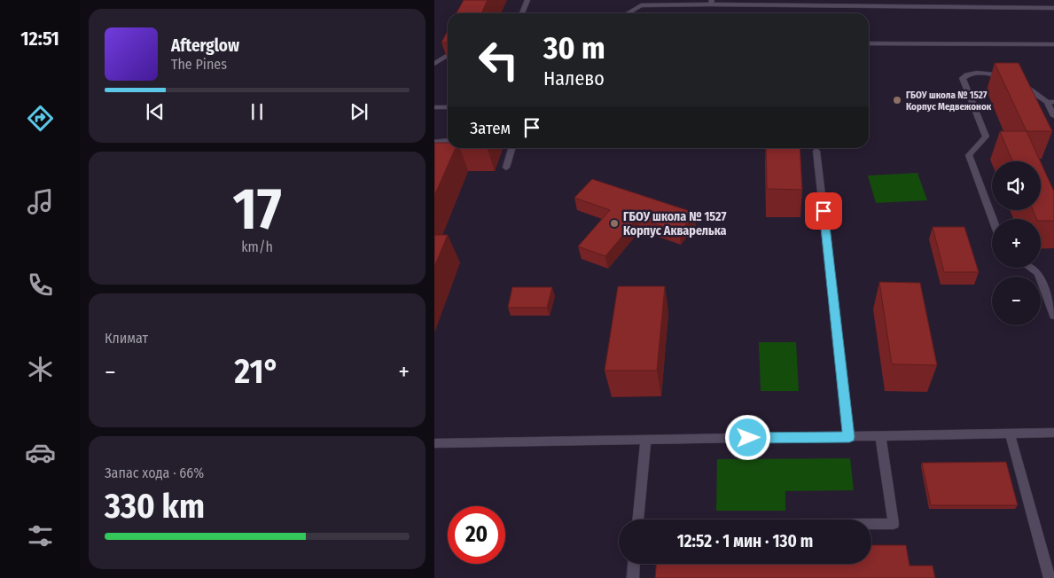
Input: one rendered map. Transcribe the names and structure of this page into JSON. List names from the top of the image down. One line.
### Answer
{"places":["ГБОУ школа № 1527 Корпус Медвежонок","ГБОУ школа № 1527 Корпус Акварелька"],"page":{"tabs":"12:51","turn":["30 m","Налево"],"song":["Afterglow","The Pines"],"then":"Затем","tile":[["17","km/h"],"Климат",["Запас хода · 66%","330 km"]],"map_buttons":["+","−"],"heat":["−","21°","+"],"limit":"20","trip":"12:52 · 1 мин · 130 m"}}
